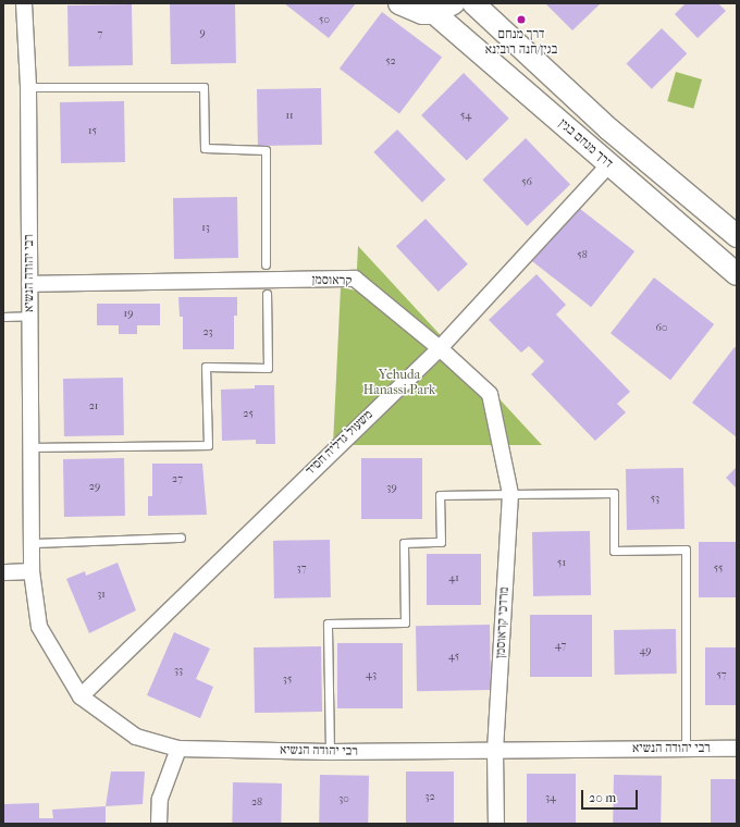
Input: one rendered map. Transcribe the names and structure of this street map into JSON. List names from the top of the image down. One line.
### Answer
{"streets":{"street":["דרך מנחם בגין","רבי יהודה הנשיא","קראוסמן","משעול גדליה חסיד","מרדכי קראוסמן"]},"crossings":[["דרך מנחם בגין","משעול גדליה חסיד"],["רבי יהודה הנשיא","קראוסמן"],["רבי יהודה הנשיא","משעול גדליה חסיד"],["רבי יהודה הנשיא","מרדכי קראוסמן"],["קראוסמן","משעול גדליה חסיד"],["קראוסמן","מרדכי קראוסמן"]],"parks":["Yehuda Hanassi Park"],"places":["דרך מנחם בגין/חנה רובינא"],"house_numbers":["50","9","7","52","11","54","15","56","13","58","19","60","23","21","25","27","29","39","53","51","37","55","41","31","47","49","45","33","43","57","35","32","34","30","28"],"scale_bar":"20 m"}
